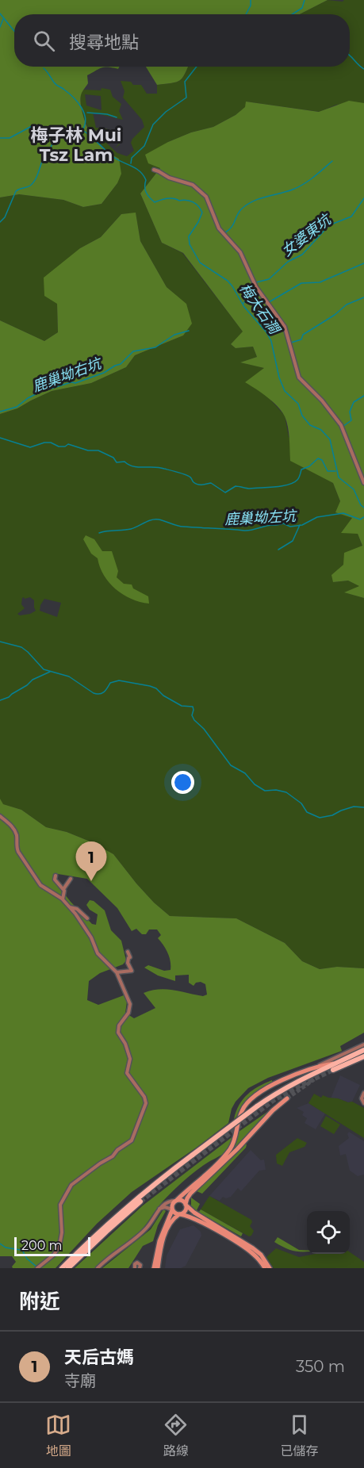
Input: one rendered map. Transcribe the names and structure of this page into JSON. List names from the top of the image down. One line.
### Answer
{"districts":["梅子林 Mui Tsz Lam"],"water":["女婆東坑","梅大石澗","鹿巢坳右坑","鹿巢坳左坑"],"scale_bar":"200 m","page":{"search":"搜尋地點","pins":"1","scale":"200 m","heading":"附近","list":[{"mark":"1","name":"天后古媽","note":"寺廟","value":"350 m"}],"nav":["地圖","路線","已儲存"]}}
